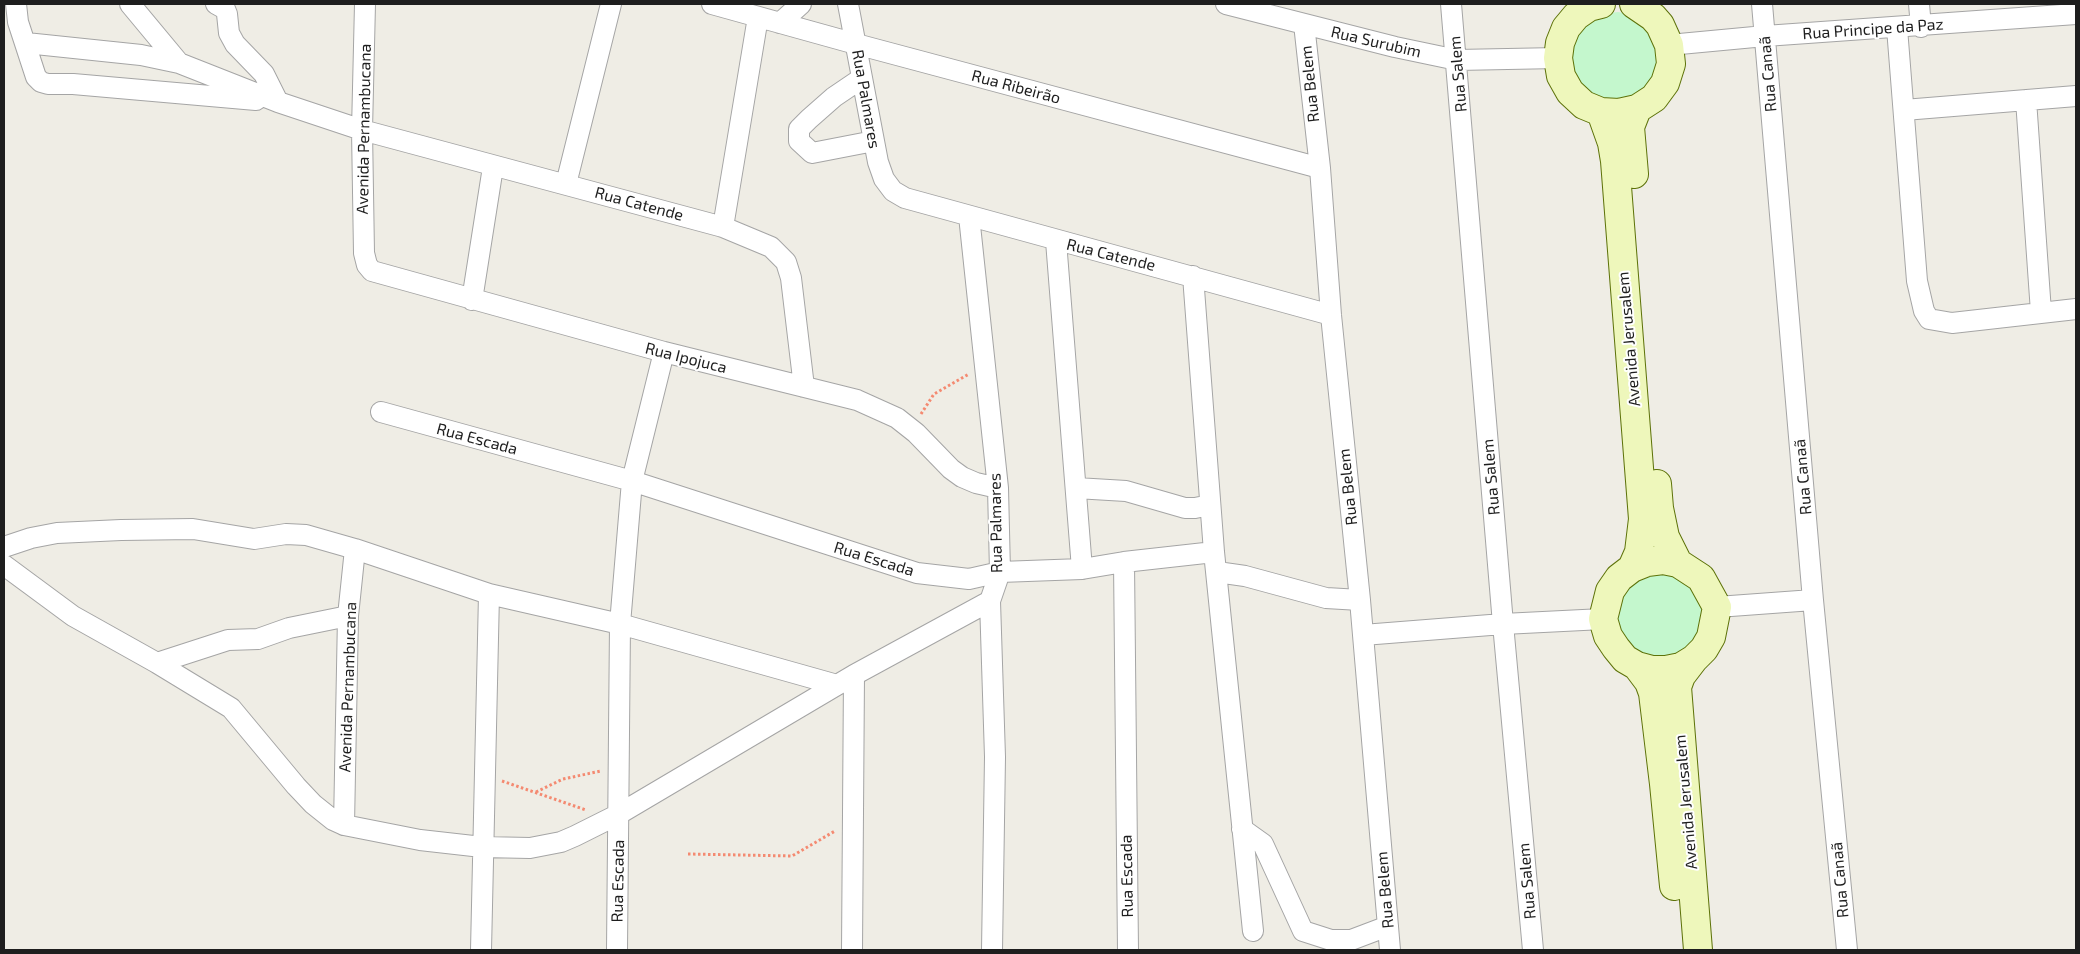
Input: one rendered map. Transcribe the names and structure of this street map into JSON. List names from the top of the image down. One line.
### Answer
{"streets":{"street":["Rua Principe da Paz","Rua Surubim","Rua Salem","Rua Canaã","Rua Belem","Rua Ribeirão","Rua Palmares","Avenida Pernambucana","Rua Catende","Avenida Jerusalem","Rua Ipojuca","Rua Escada"]},"crossings":[["Rua Principe da Paz","Rua Canaã"],["Rua Surubim","Rua Salem"],["Rua Surubim","Rua Belem"],["Rua Belem","Rua Ribeirão"],["Rua Belem","Rua Catende"],["Rua Belem","Rua Escada"],["Rua Ribeirão","Rua Palmares"],["Rua Palmares","Rua Catende"],["Rua Palmares","Rua Ipojuca"],["Rua Palmares","Rua Escada"],["Avenida Pernambucana","Rua Catende"],["Avenida Pernambucana","Rua Ipojuca"],["Rua Catende","Rua Ipojuca"],["Rua Ipojuca","Rua Escada"]]}
